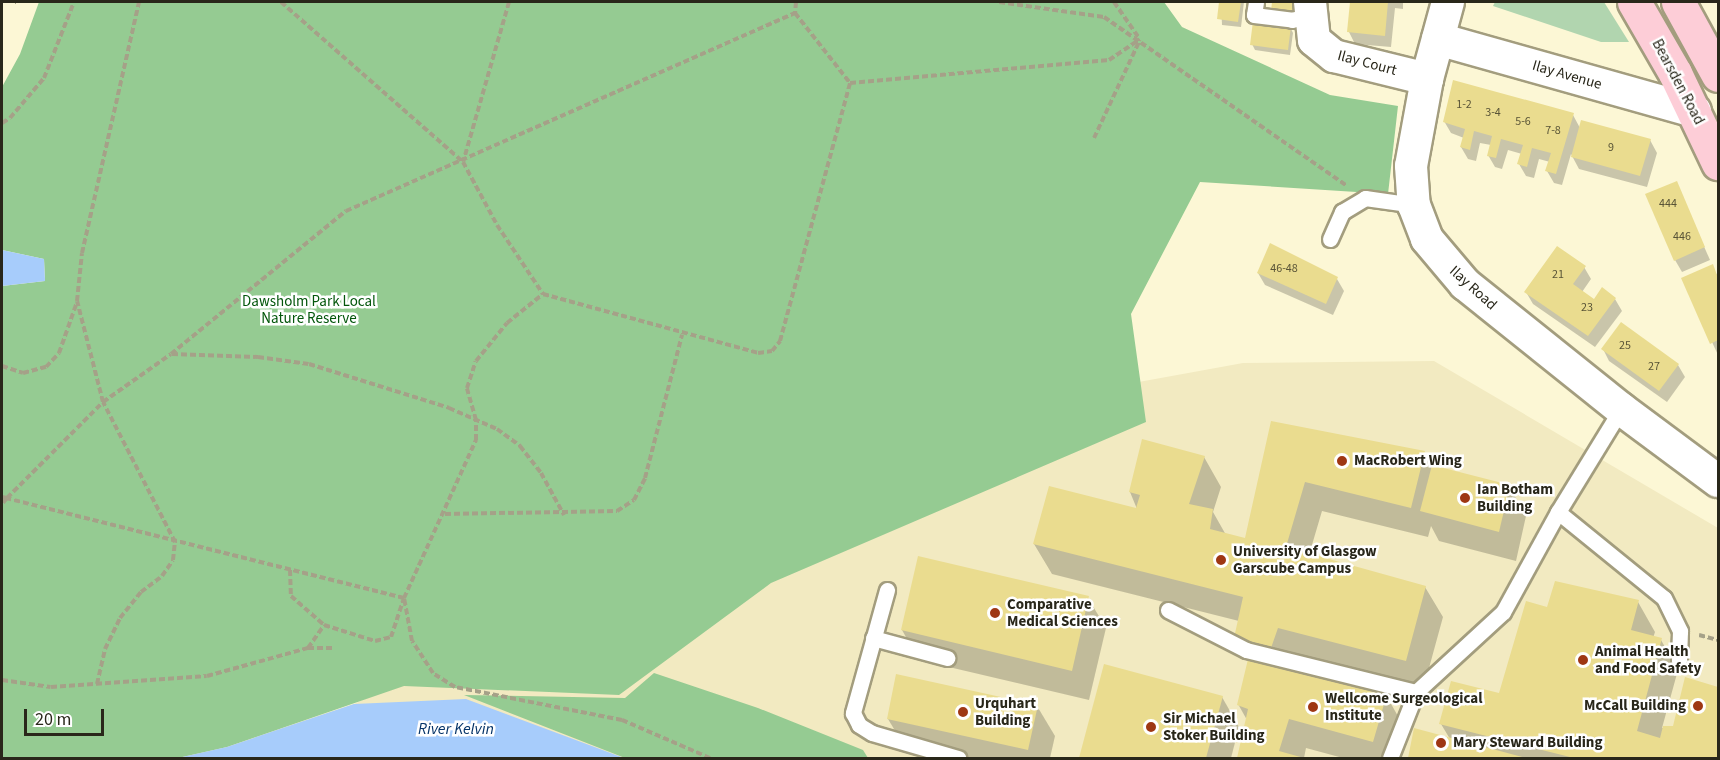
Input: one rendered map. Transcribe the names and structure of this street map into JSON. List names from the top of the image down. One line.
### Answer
{"streets":{"main road":["Bearsden Road"],"street":["Ilay Court","Ilay Avenue","Ilay Road"]},"crossings":[["Ilay Court","Ilay Road"],["Ilay Avenue","Bearsden Road"],["Ilay Avenue","Ilay Road"]],"water":["River Kelvin"],"parks":["Dawsholm Park Local Nature Reserve"],"places":["MacRobert Wing","Ian Botham Building","University of Glasgow Garscube Campus","Comparative Medical Sciences","Animal Health and Food Safety","McCall Building","Wellcome Surgeological Institute","Urquhart Building","Sir Michael Stoker Building","Mary Steward Building"],"house_numbers":["1-2","3-4","5-6","7-8","9","444","446","46-48","21","23","25","27"],"scale_bar":"20 m"}
